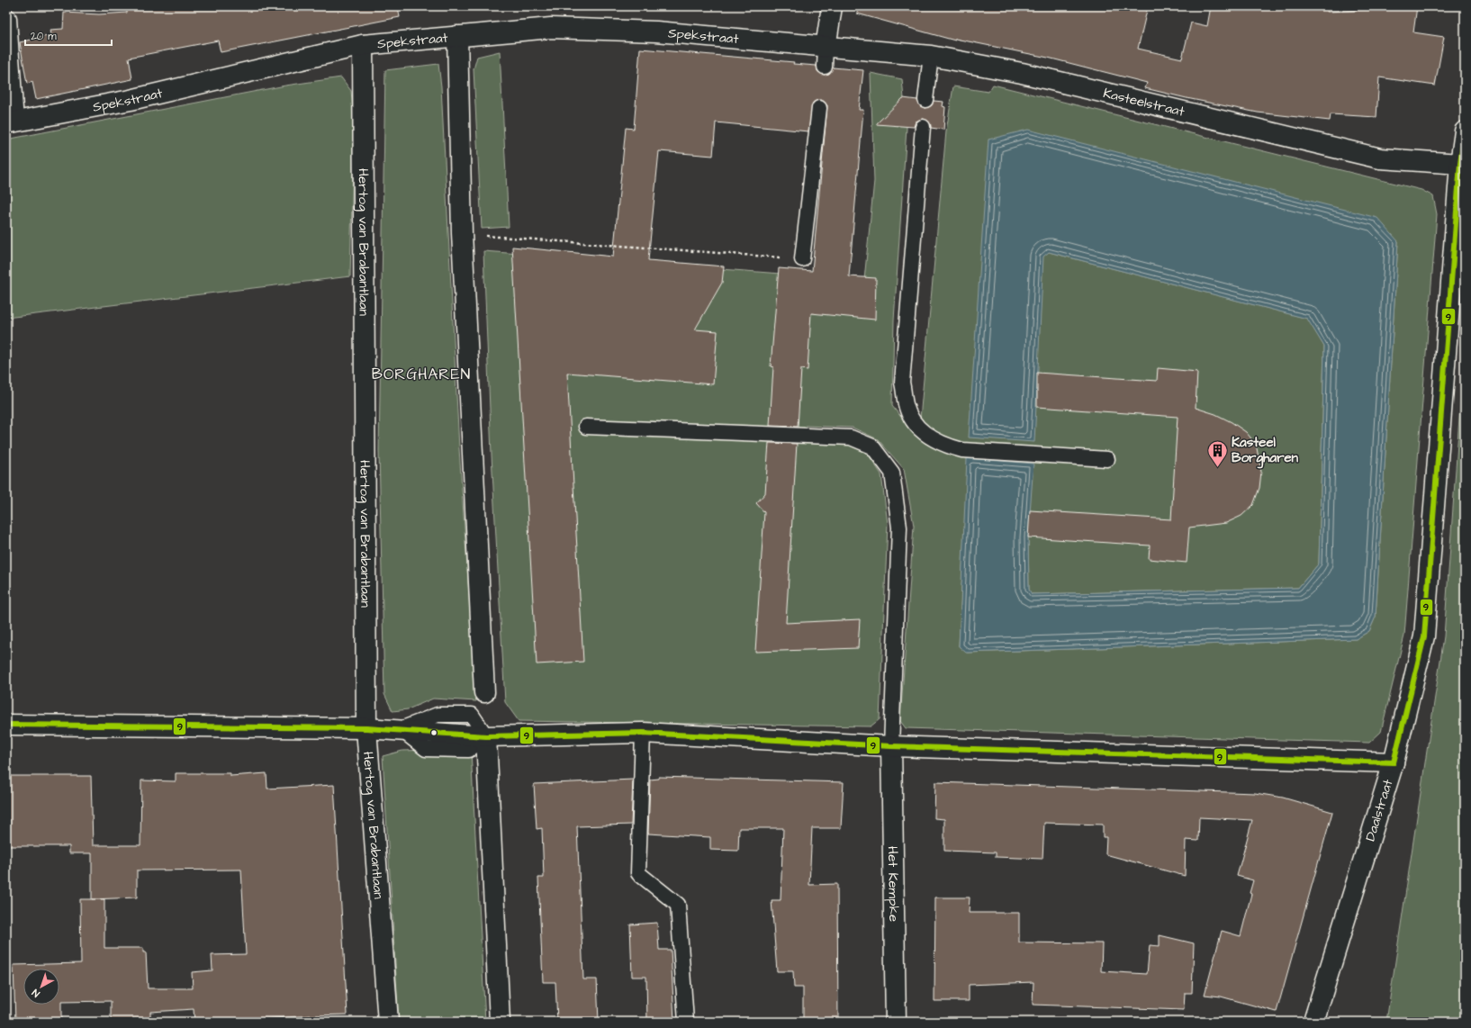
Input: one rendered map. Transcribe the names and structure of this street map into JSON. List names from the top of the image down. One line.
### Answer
{"streets":{"street":["Spekstraat","Kasteelstraat","Hertog van Brabantlaan","Daalstraat","Het Kempke"]},"crossings":[["Spekstraat","Kasteelstraat"],["Spekstraat","Hertog van Brabantlaan"],["Kasteelstraat","Daalstraat"]],"districts":["BORGHAREN"],"places":{"building":["Kasteel Borgharen"]},"lines":["transit line 9"],"scale_bar":"20 m","north":"bottom left"}
